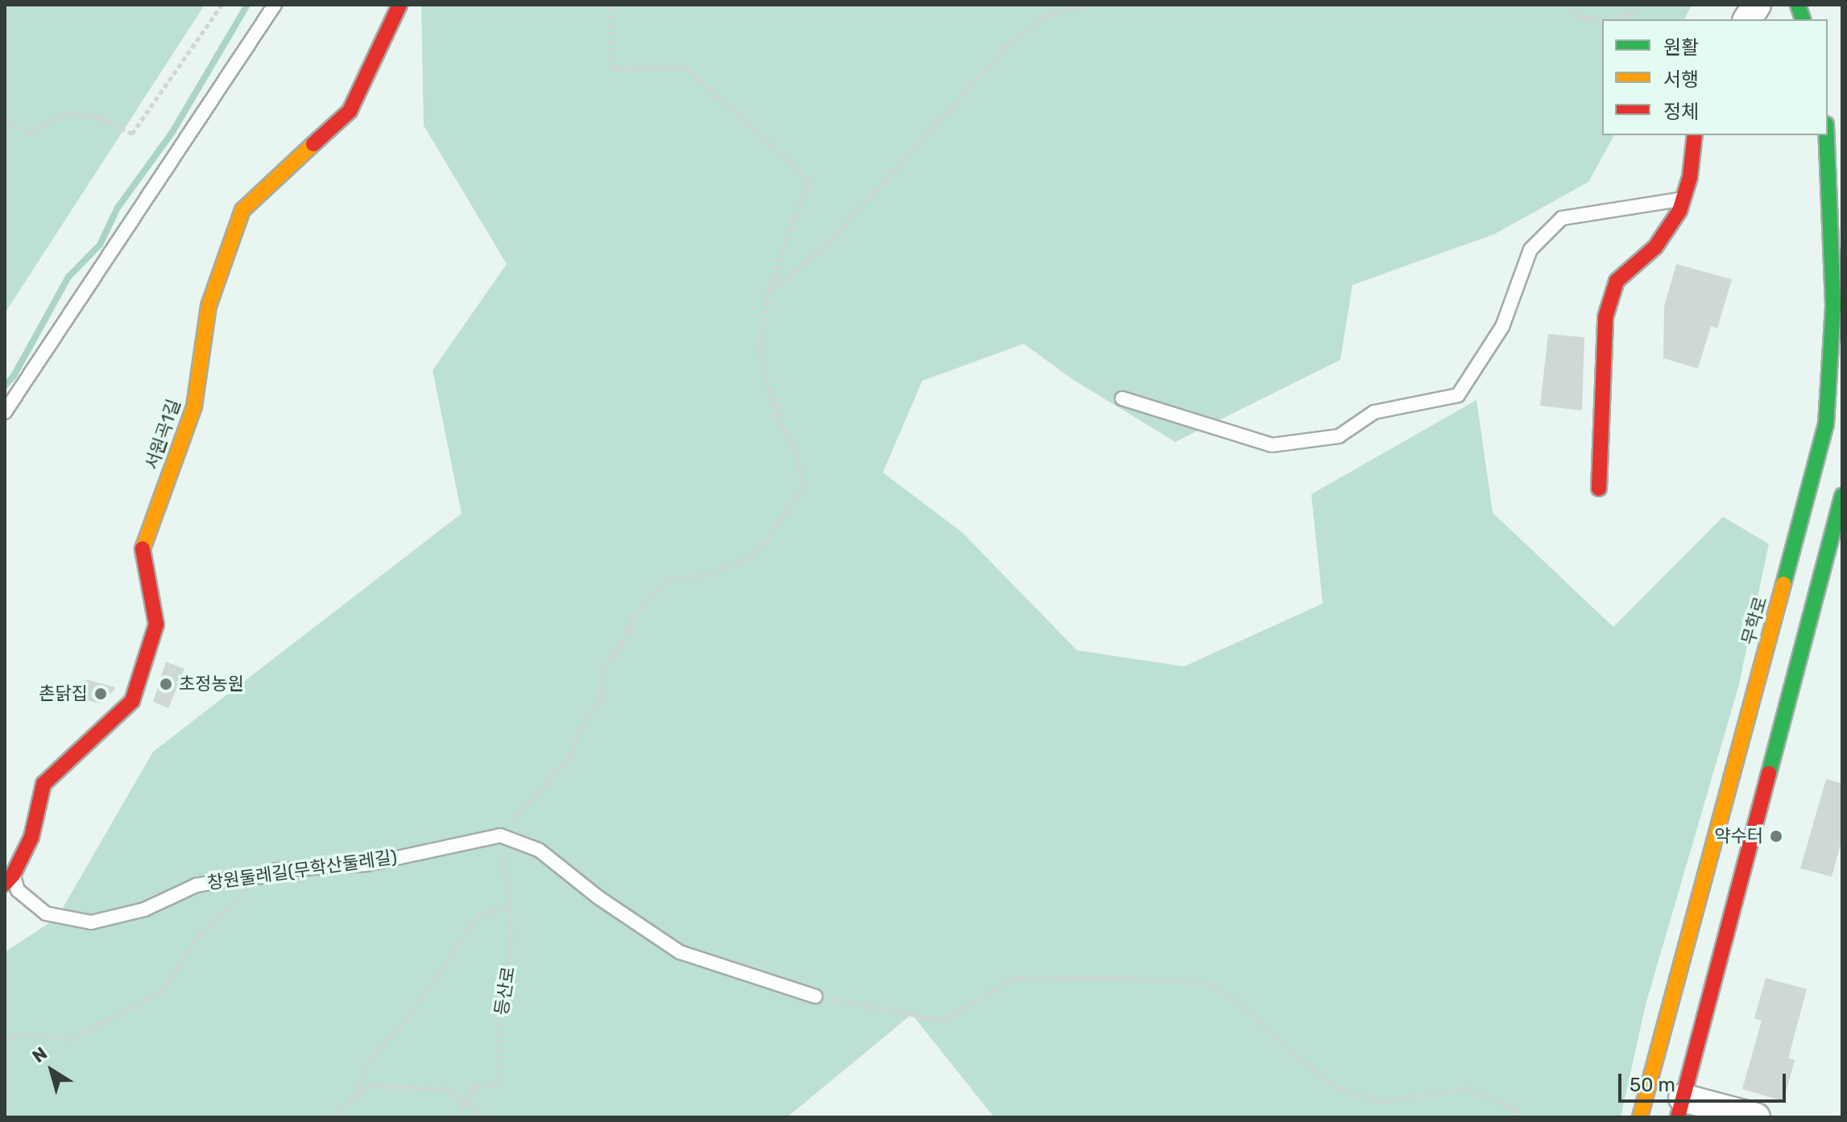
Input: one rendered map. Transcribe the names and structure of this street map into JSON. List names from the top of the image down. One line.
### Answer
{"streets":{"main road":["서원곡1길","무학로"],"lane":["창원둘레길(무학산둘레길)"],"path":["등산로"]},"crossings":[["서원곡1길","창원둘레길(무학산둘레길)"],["창원둘레길(무학산둘레길)","등산로"]],"places":["초정농원","촌닭집","약수터"],"legend":["원활","서행","정체"],"scale_bar":"50 m","north":"top left"}
